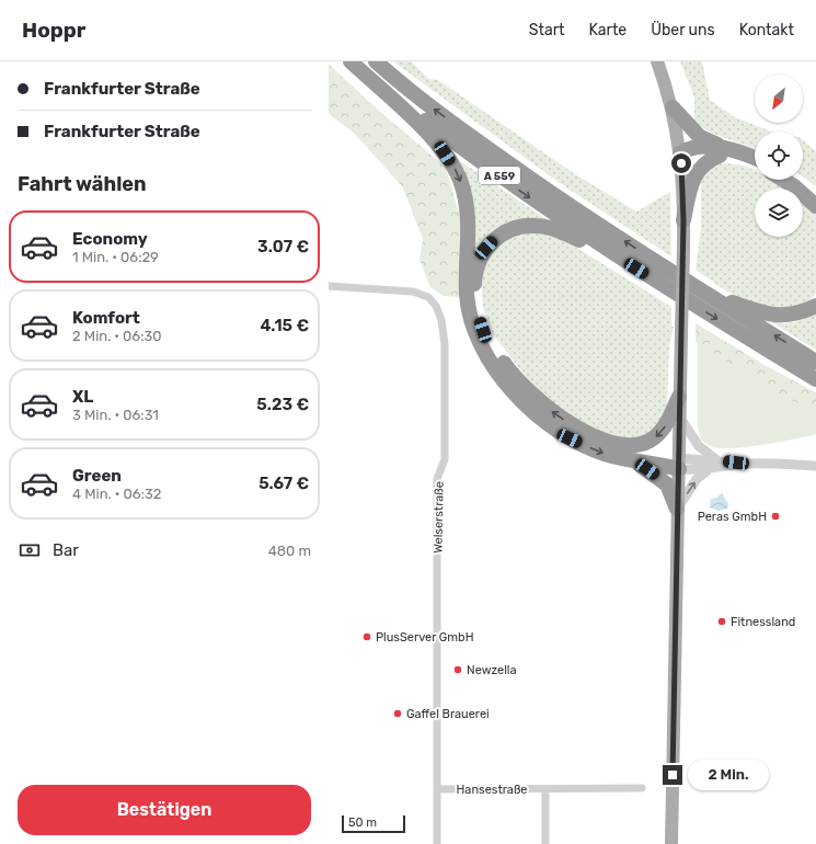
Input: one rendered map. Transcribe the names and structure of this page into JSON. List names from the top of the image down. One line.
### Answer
{"streets":{"highway":["A 559"],"street":["Welserstraße","Hansestraße"]},"crossings":[["Welserstraße","Hansestraße"]],"places":["Peras GmbH","Fitnessland","PlusServer GmbH","Newzella","Gaffel Brauerei"],"scale_bar":"50 m","north":"bottom left","page":{"header":"Hoppr","nav":["Start","Karte","Über uns","Kontakt"],"banner":["Frankfurter Straße","Frankfurter Straße"],"heading":"Fahrt wählen","list":[{"name":"Economy","note":"1 Min. · 06:29","value":"3.07 €"},{"name":"Komfort","note":"2 Min. · 06:30","value":"4.15 €"},{"name":"XL","note":"3 Min. · 06:31","value":"5.23 €"},{"name":"Green","note":"4 Min. · 06:32","value":"5.67 €"}],"pay":["Bar","480 m"],"bubble":"2 Min.","buttons":"Bestätigen","scale":"50 m"}}
